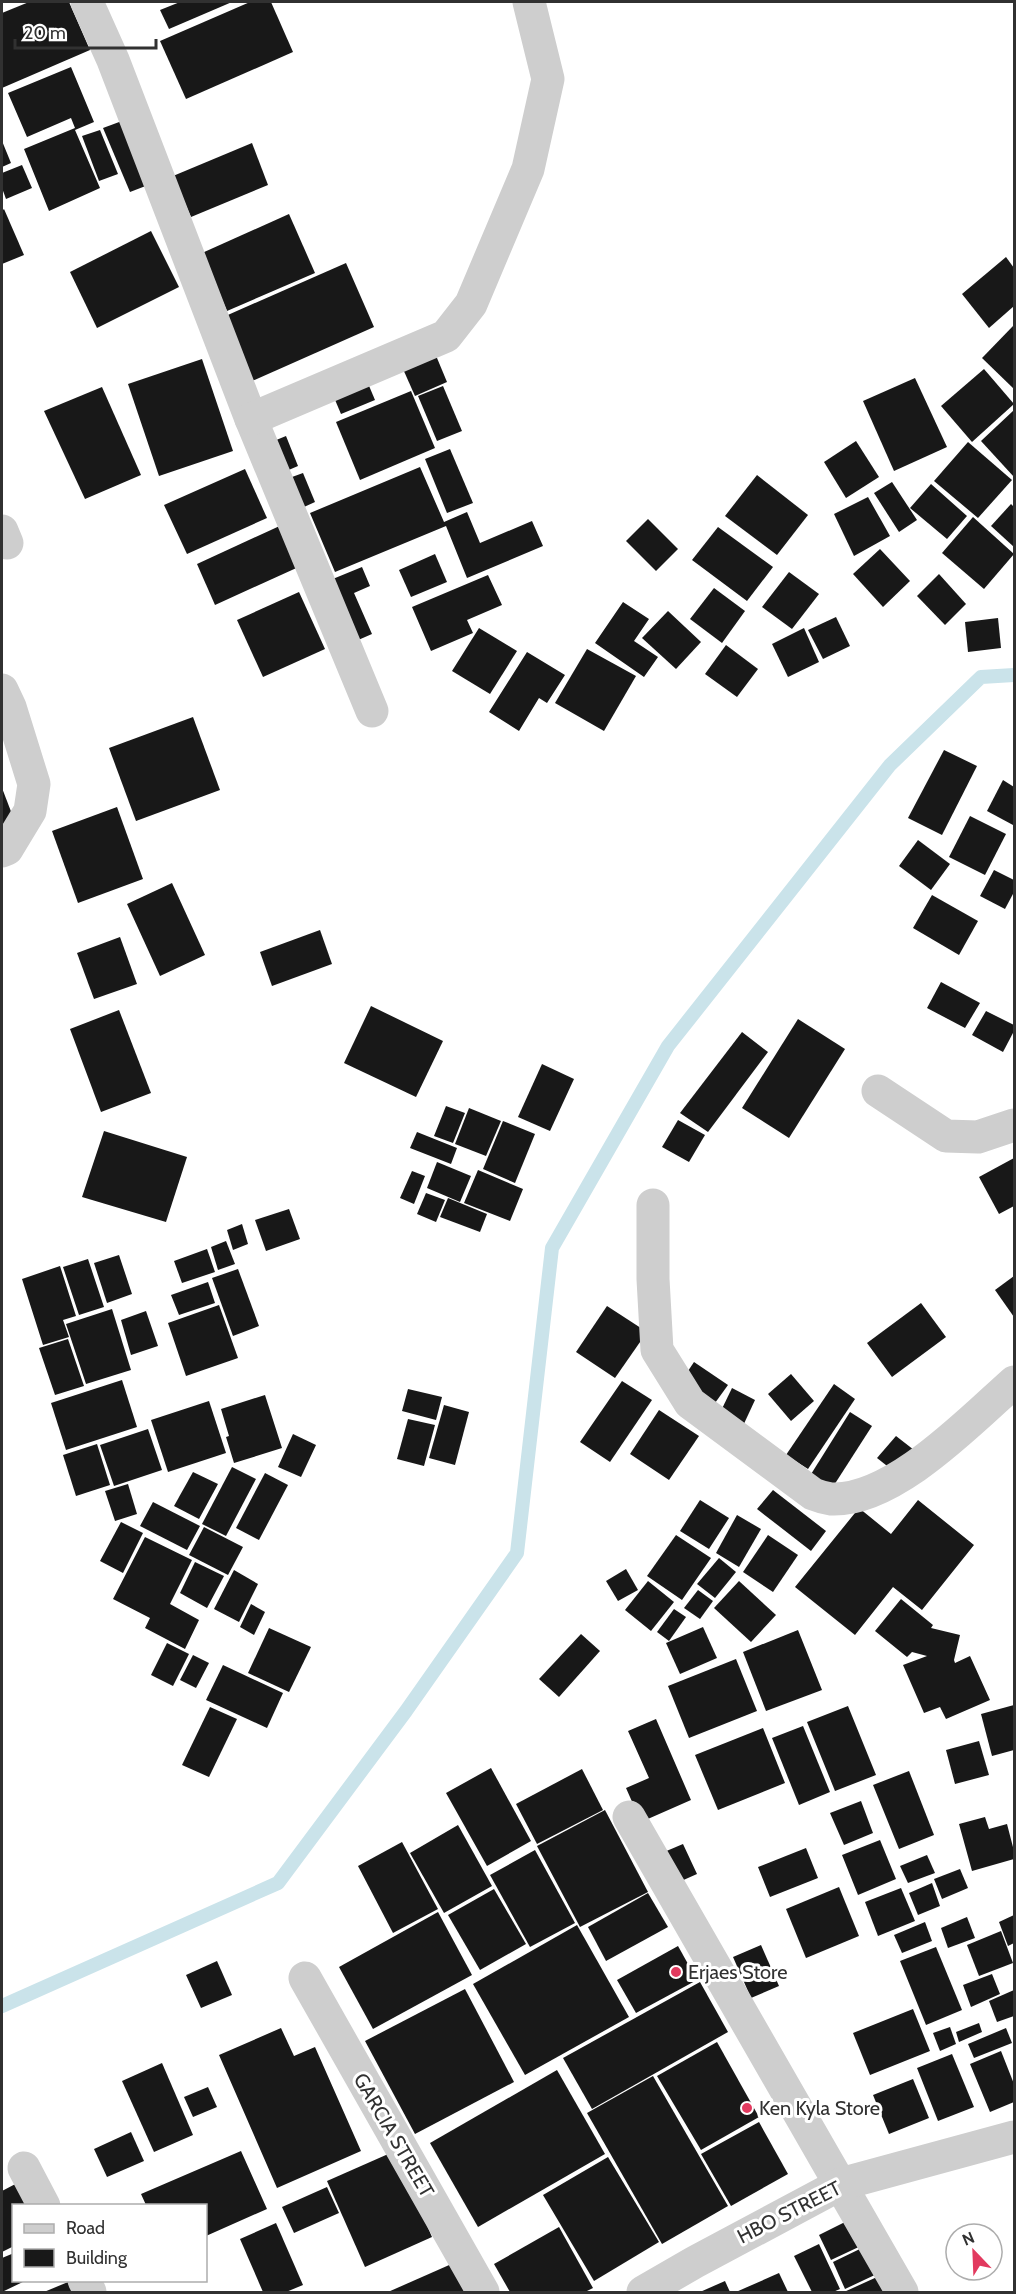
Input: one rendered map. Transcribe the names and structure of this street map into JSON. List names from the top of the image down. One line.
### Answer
{"streets":{"street":["GARCIA STREET","HBO STREET"]},"places":["Erjaes Store","Ken Kyla Store"],"legend":["Road","Building"],"scale_bar":"20 m","north":"top left"}
